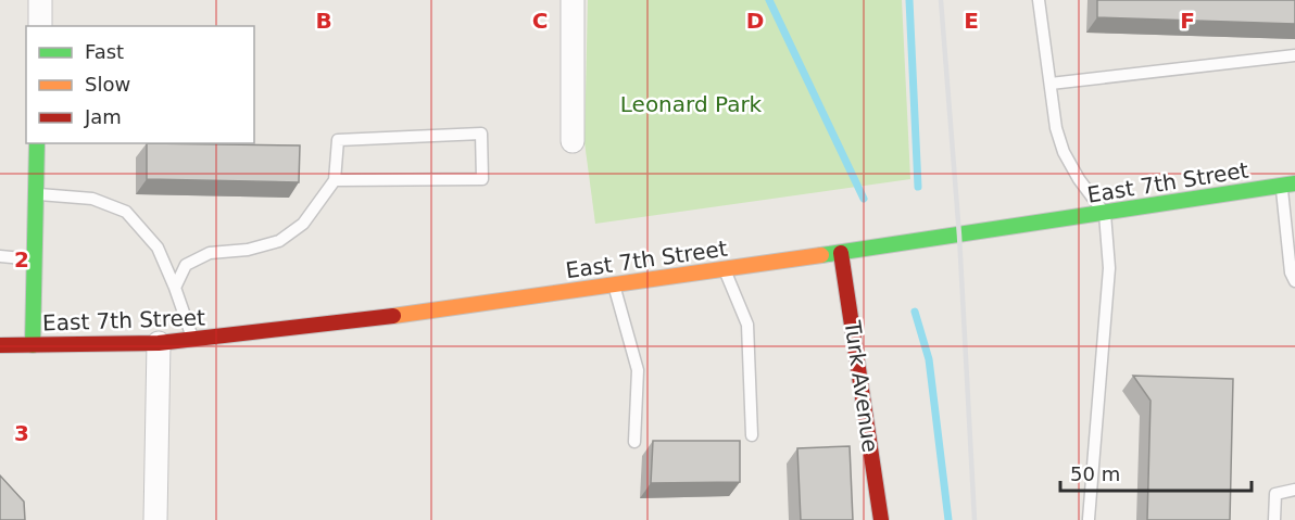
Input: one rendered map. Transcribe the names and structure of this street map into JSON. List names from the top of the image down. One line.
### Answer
{"streets":{"main road":["East 7th Street","Turk Avenue"]},"crossings":[["East 7th Street","Turk Avenue"]],"parks":["Leonard Park"],"legend":["Fast","Slow","Jam"],"scale_bar":"50 m","grid":{"columns":["B","C","D","E","F"],"rows":["2","3"]}}
